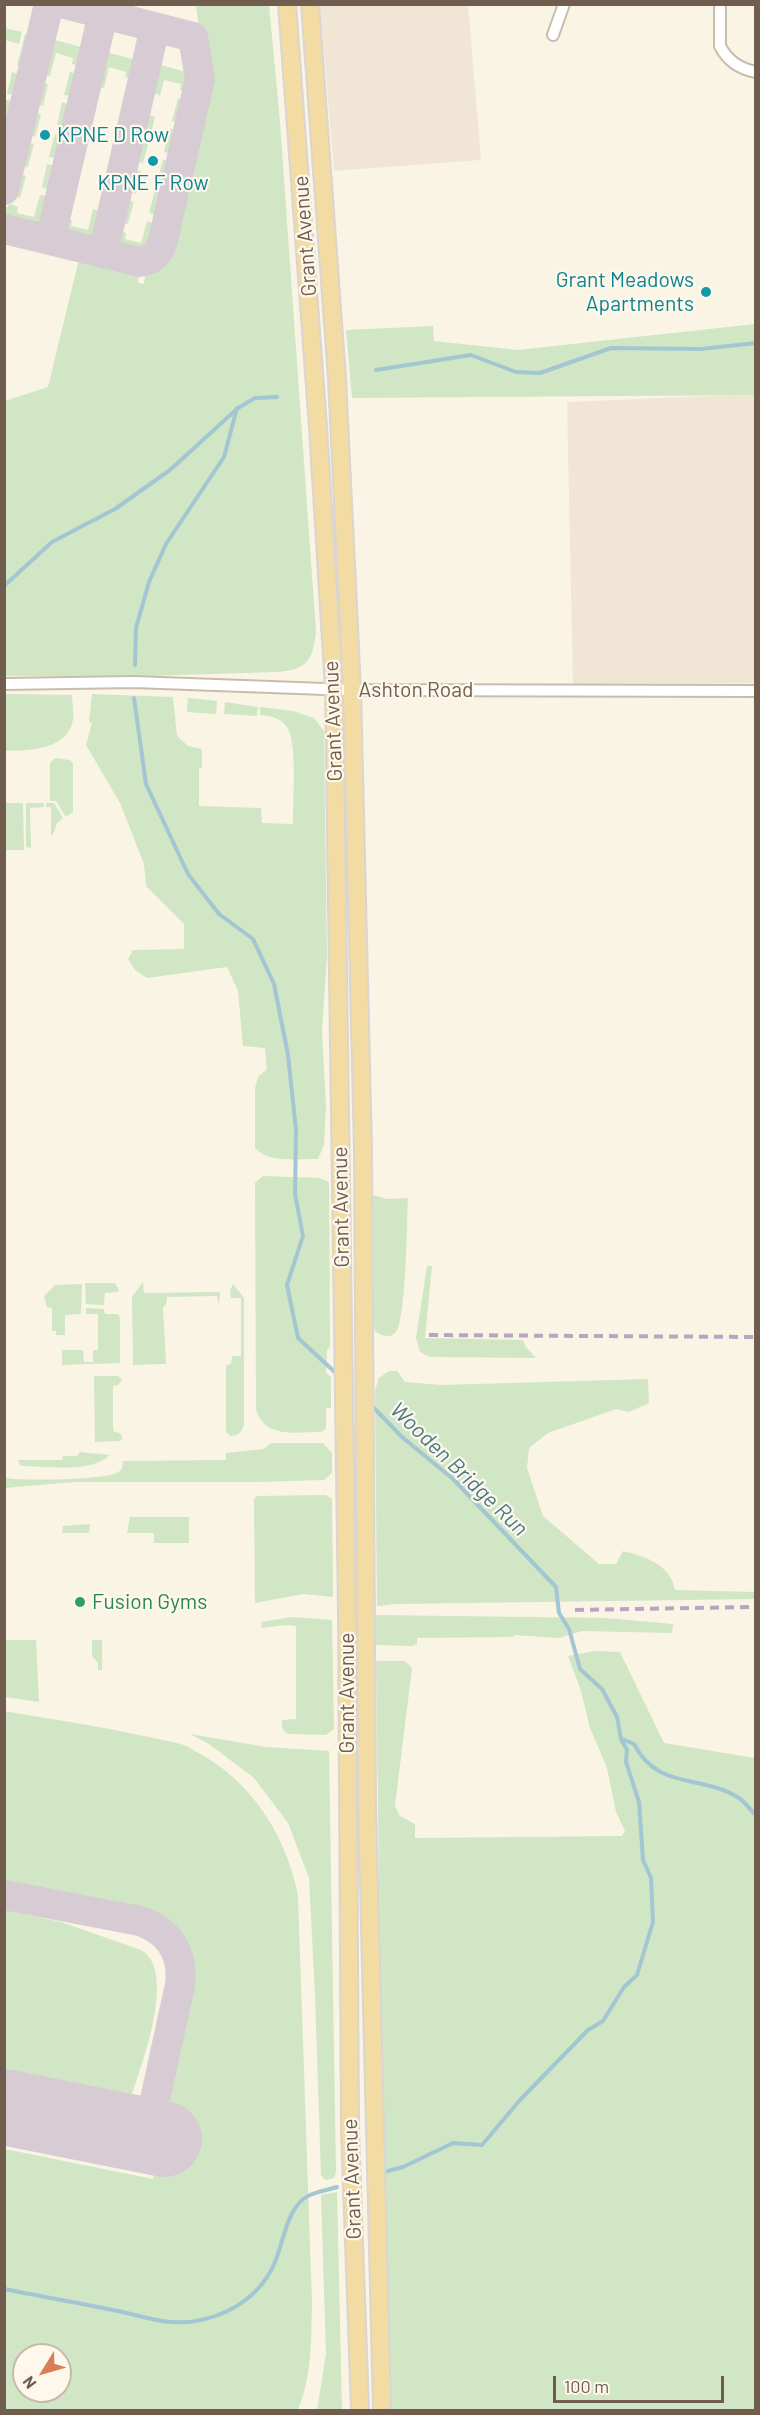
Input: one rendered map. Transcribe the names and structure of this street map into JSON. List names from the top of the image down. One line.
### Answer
{"streets":{"main road":["Grant Avenue"],"street":["Ashton Road"]},"crossings":[["Grant Avenue","Ashton Road"]],"water":["Wooden Bridge Run"],"places":["KPNE D Row","KPNE F Row","Grant Meadows Apartments","Fusion Gyms"],"scale_bar":"100 m","north":"bottom left"}
